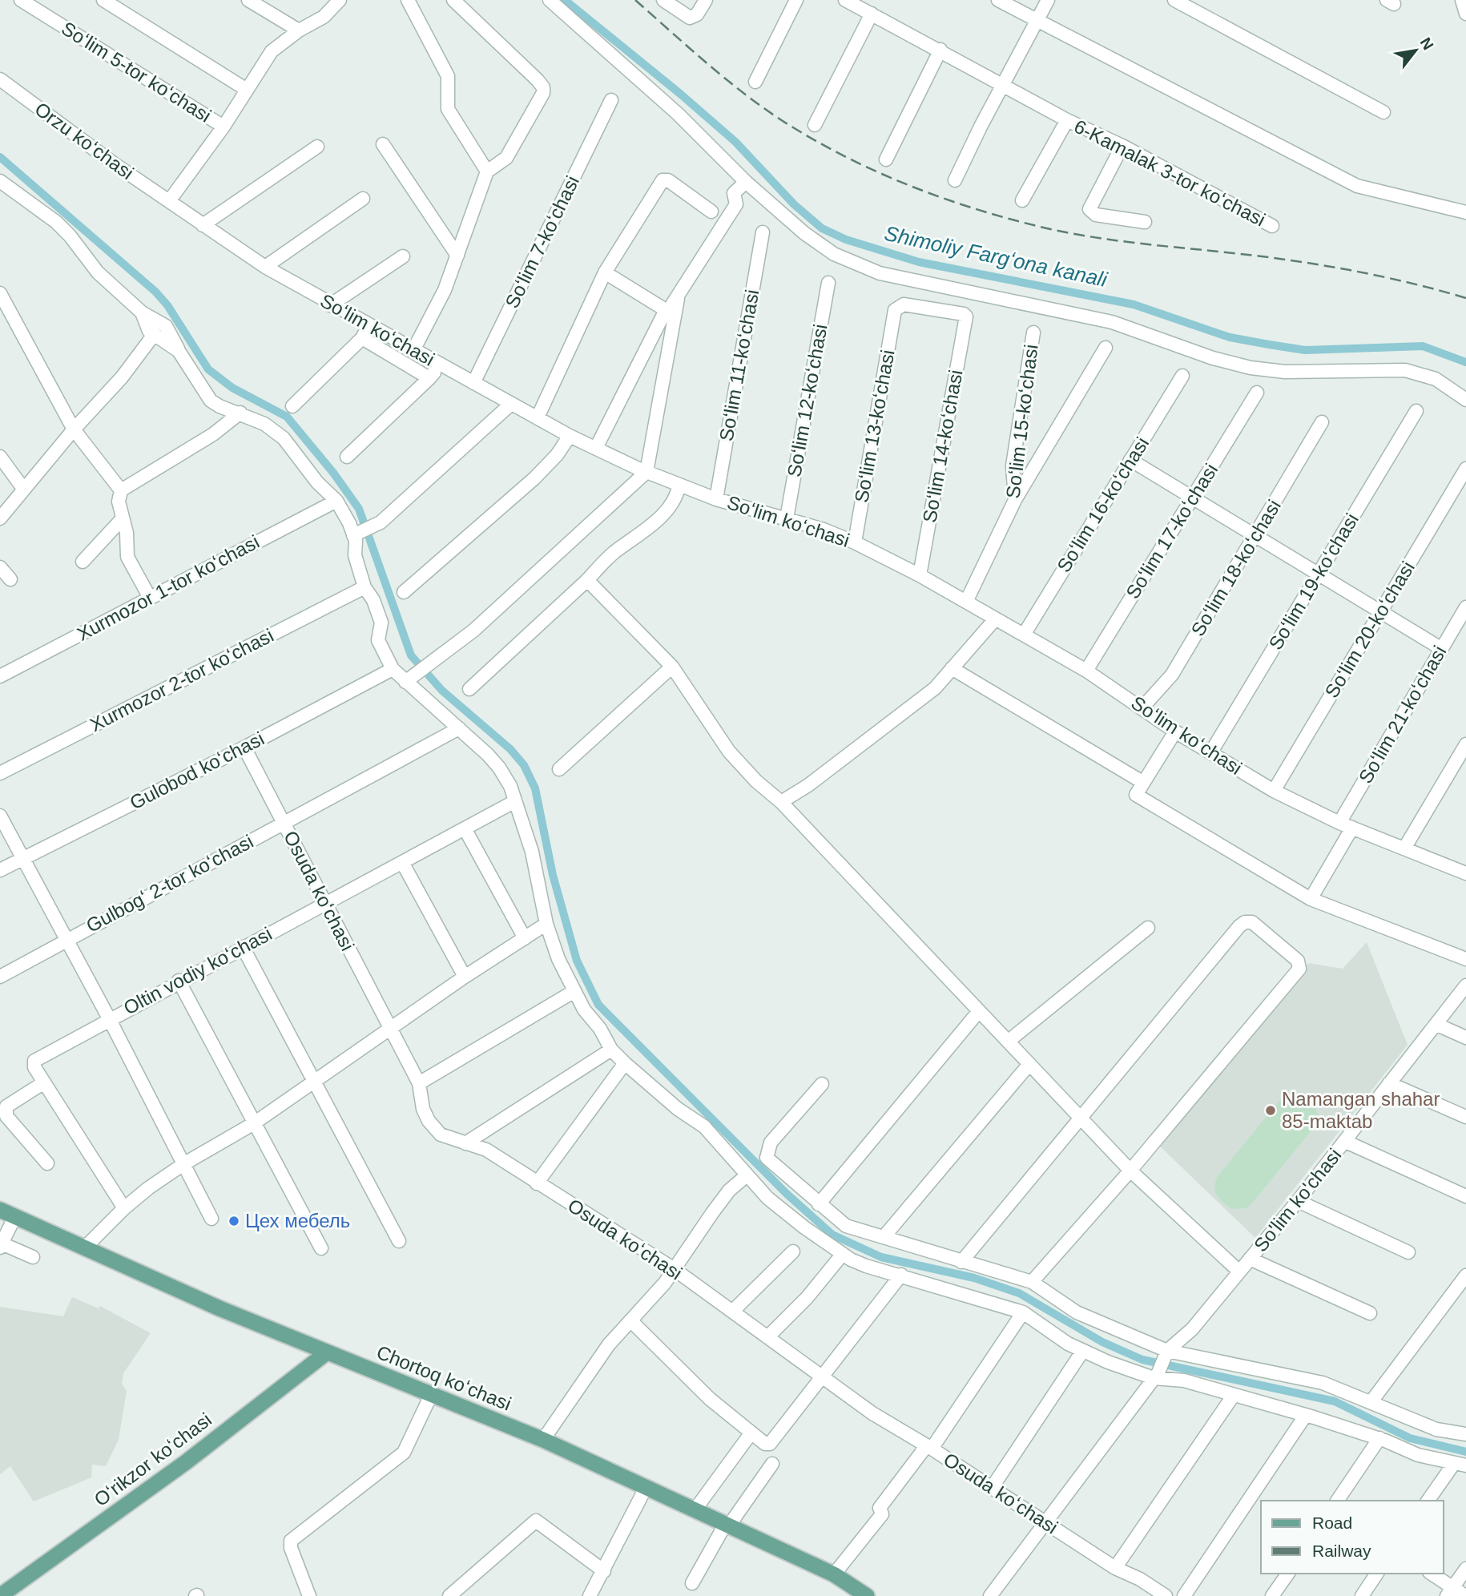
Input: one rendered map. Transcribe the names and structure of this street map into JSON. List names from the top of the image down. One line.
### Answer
{"streets":{"main road":["Chortoq koʻchasi","Oʻrikzor koʻchasi"],"street":["Soʻlim 5-tor koʻchasi","Orzu koʻchasi","6-Kamalak 3-tor koʻchasi","Soʻlim 7-koʻchasi","Soʻlim koʻchasi","Soʻlim 11-koʻchasi","Soʻlim 12-koʻchasi","Soʻlim 15-koʻchasi","Soʻlim 13-koʻchasi","Soʻlim 14-koʻchasi","Soʻlim 16-koʻchasi","Soʻlim 17-koʻchasi","Soʻlim 18-koʻchasi","Soʻlim 19-koʻchasi","Xurmozor 1-tor koʻchasi","Soʻlim 20-koʻchasi","Xurmozor 2-tor koʻchasi","Soʻlim 21-koʻchasi","Gulobod koʻchasi","Gulbogʻ 2-tor koʻchasi","Osuda koʻchasi","Oltin vodiy koʻchasi","So'lim ko'chasi"]},"crossings":[["Orzu koʻchasi","Soʻlim koʻchasi"],["Soʻlim 7-koʻchasi","Soʻlim koʻchasi"],["Soʻlim koʻchasi","Soʻlim 11-koʻchasi"],["Soʻlim koʻchasi","Soʻlim 12-koʻchasi"],["Soʻlim koʻchasi","Soʻlim 15-koʻchasi"],["Soʻlim koʻchasi","Soʻlim 13-koʻchasi"],["Soʻlim koʻchasi","Soʻlim 14-koʻchasi"],["Soʻlim koʻchasi","Soʻlim 16-koʻchasi"],["Soʻlim koʻchasi","Soʻlim 17-koʻchasi"],["Soʻlim koʻchasi","Soʻlim 18-koʻchasi"],["Soʻlim koʻchasi","Soʻlim 19-koʻchasi"],["Soʻlim koʻchasi","Soʻlim 20-koʻchasi"],["Soʻlim koʻchasi","Soʻlim 21-koʻchasi"],["Soʻlim 13-koʻchasi","Soʻlim 14-koʻchasi"],["Gulobod koʻchasi","Osuda koʻchasi"],["Gulbogʻ 2-tor koʻchasi","Osuda koʻchasi"],["Osuda koʻchasi","Oltin vodiy koʻchasi"],["Chortoq koʻchasi","Oʻrikzor koʻchasi"]],"water":["Shimoliy Fargʻona kanali"],"places":["Namangan shahar 85-maktab","Цех мебель"],"legend":["Road","Railway"],"north":"top right"}
